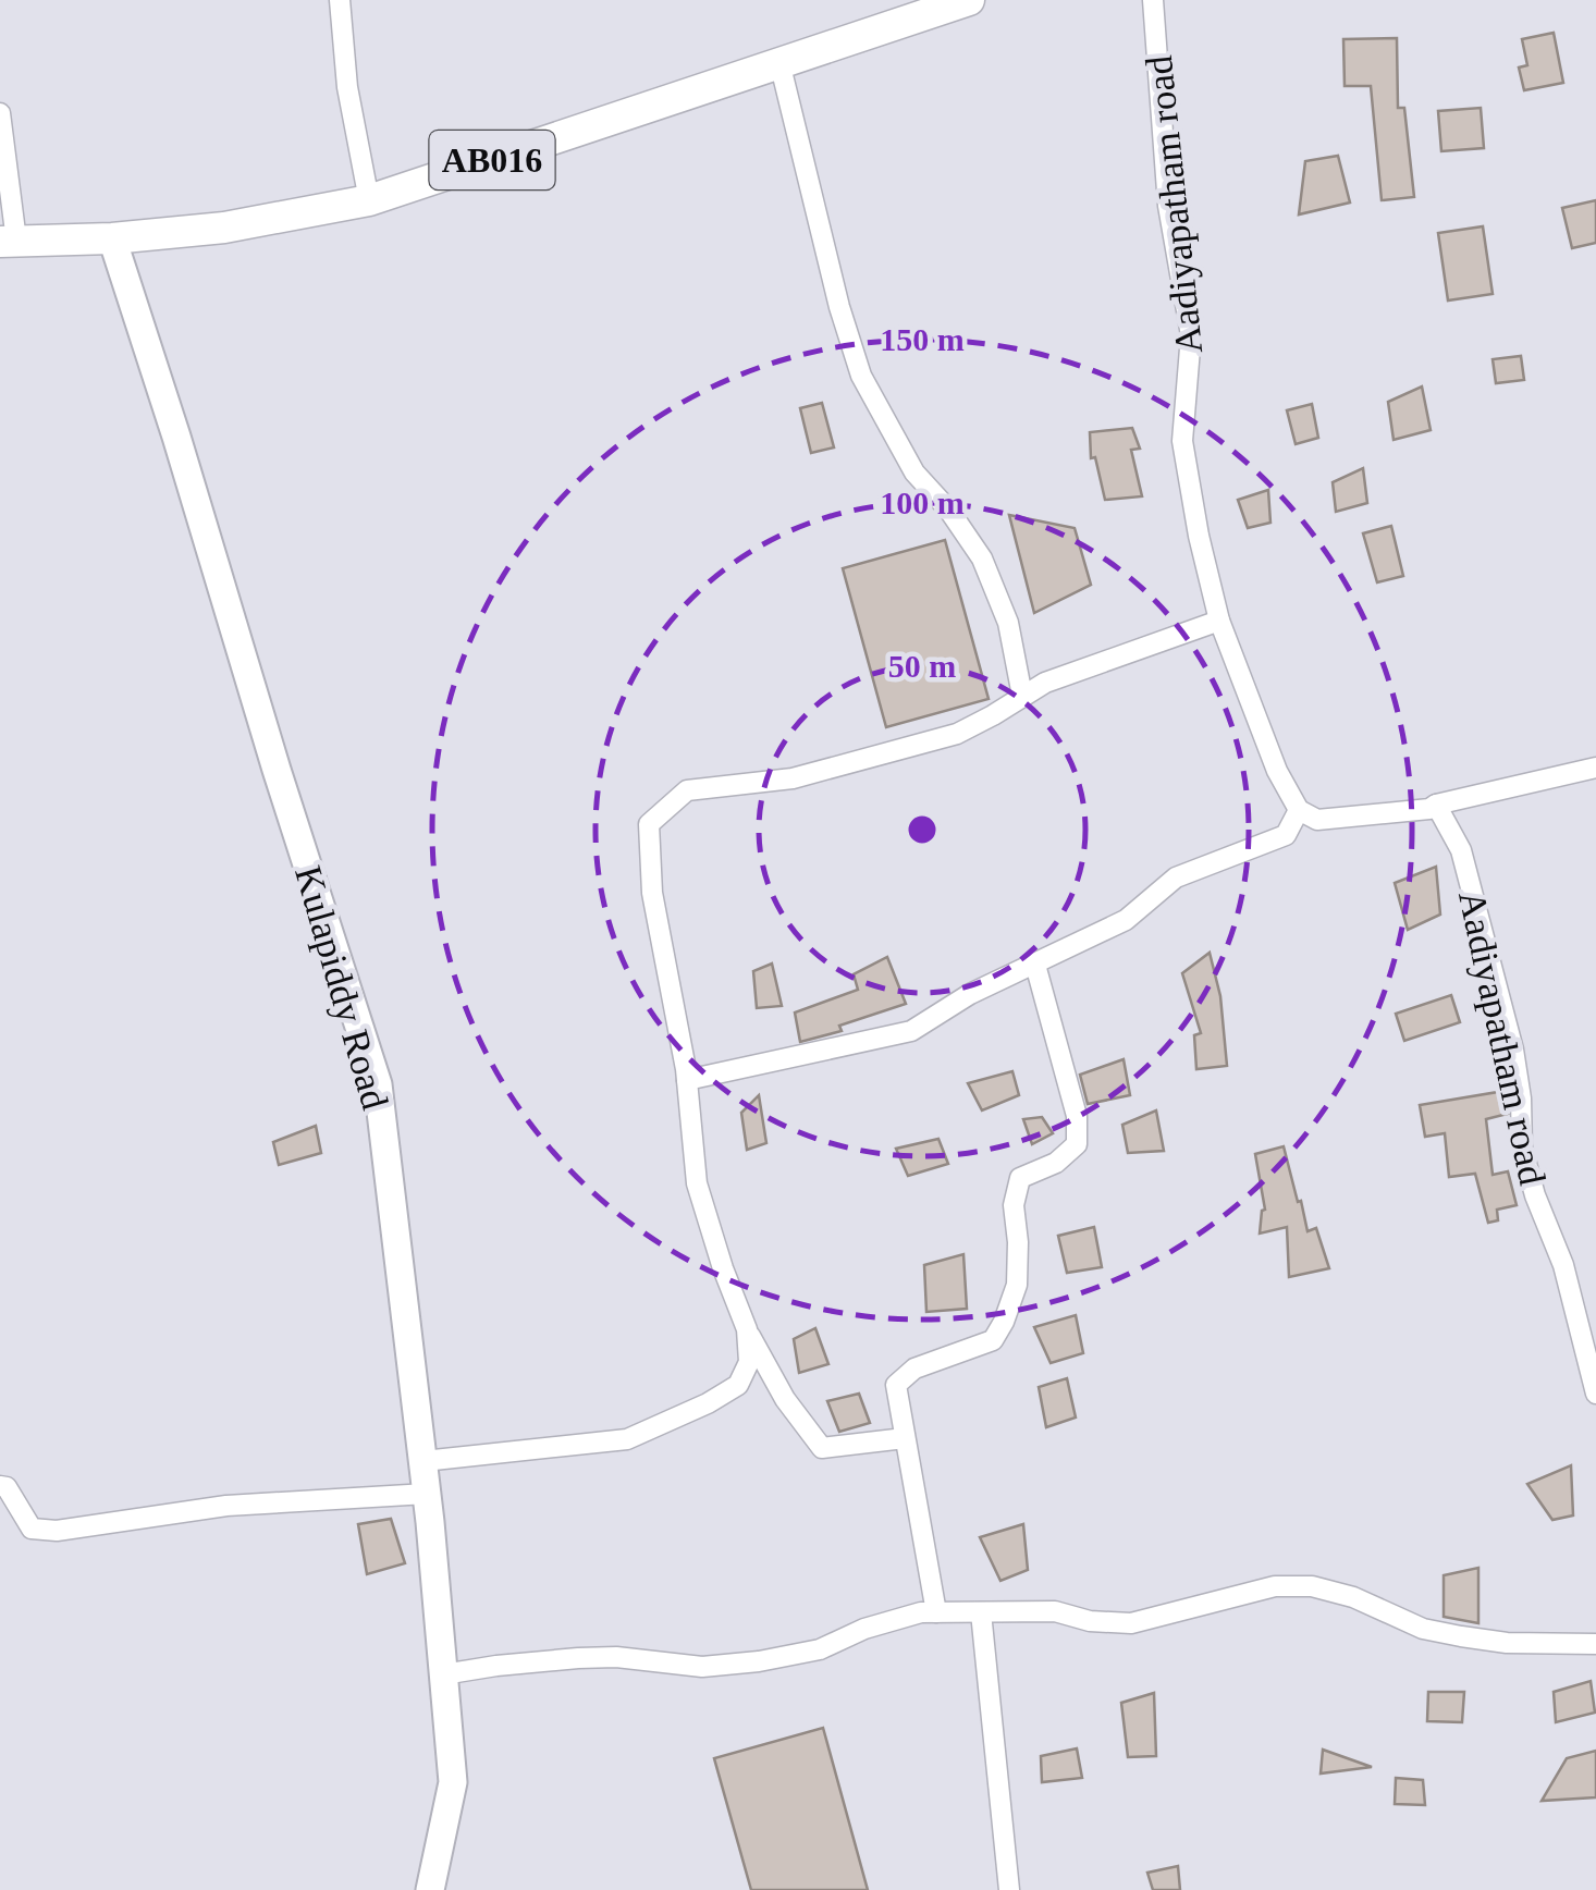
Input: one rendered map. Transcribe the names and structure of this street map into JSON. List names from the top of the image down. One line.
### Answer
{"streets":{"main road":["AB016","Kulapiddy Road"],"street":["Aadiyapatham road"]},"crossings":[["AB016","Kulapiddy Road"]],"rings":["150 m","100 m","50 m"]}
